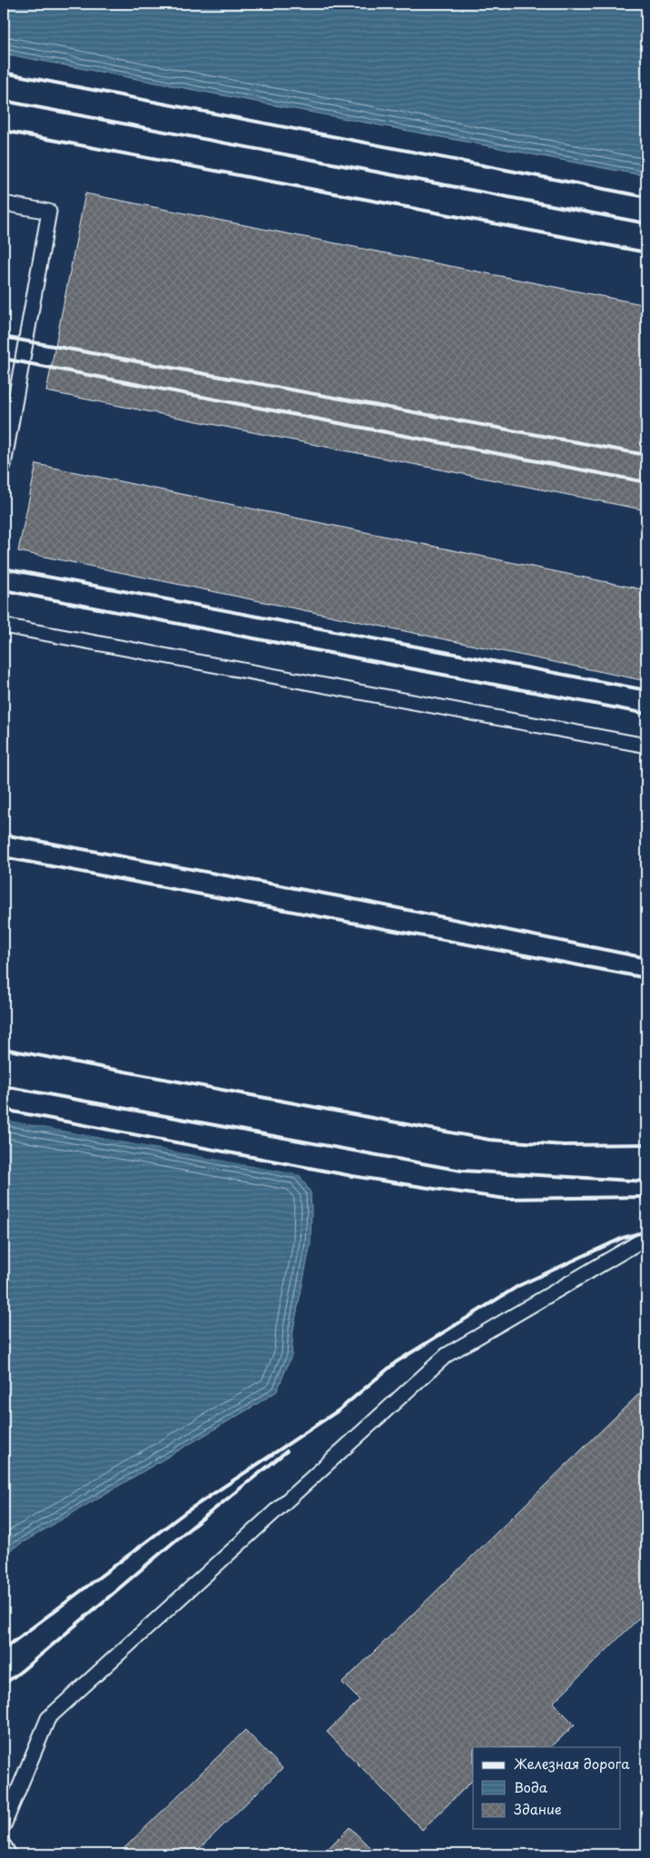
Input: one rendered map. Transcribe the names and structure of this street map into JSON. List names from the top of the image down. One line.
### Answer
{"legend":["Железная дорога","Вода","Здание"]}
